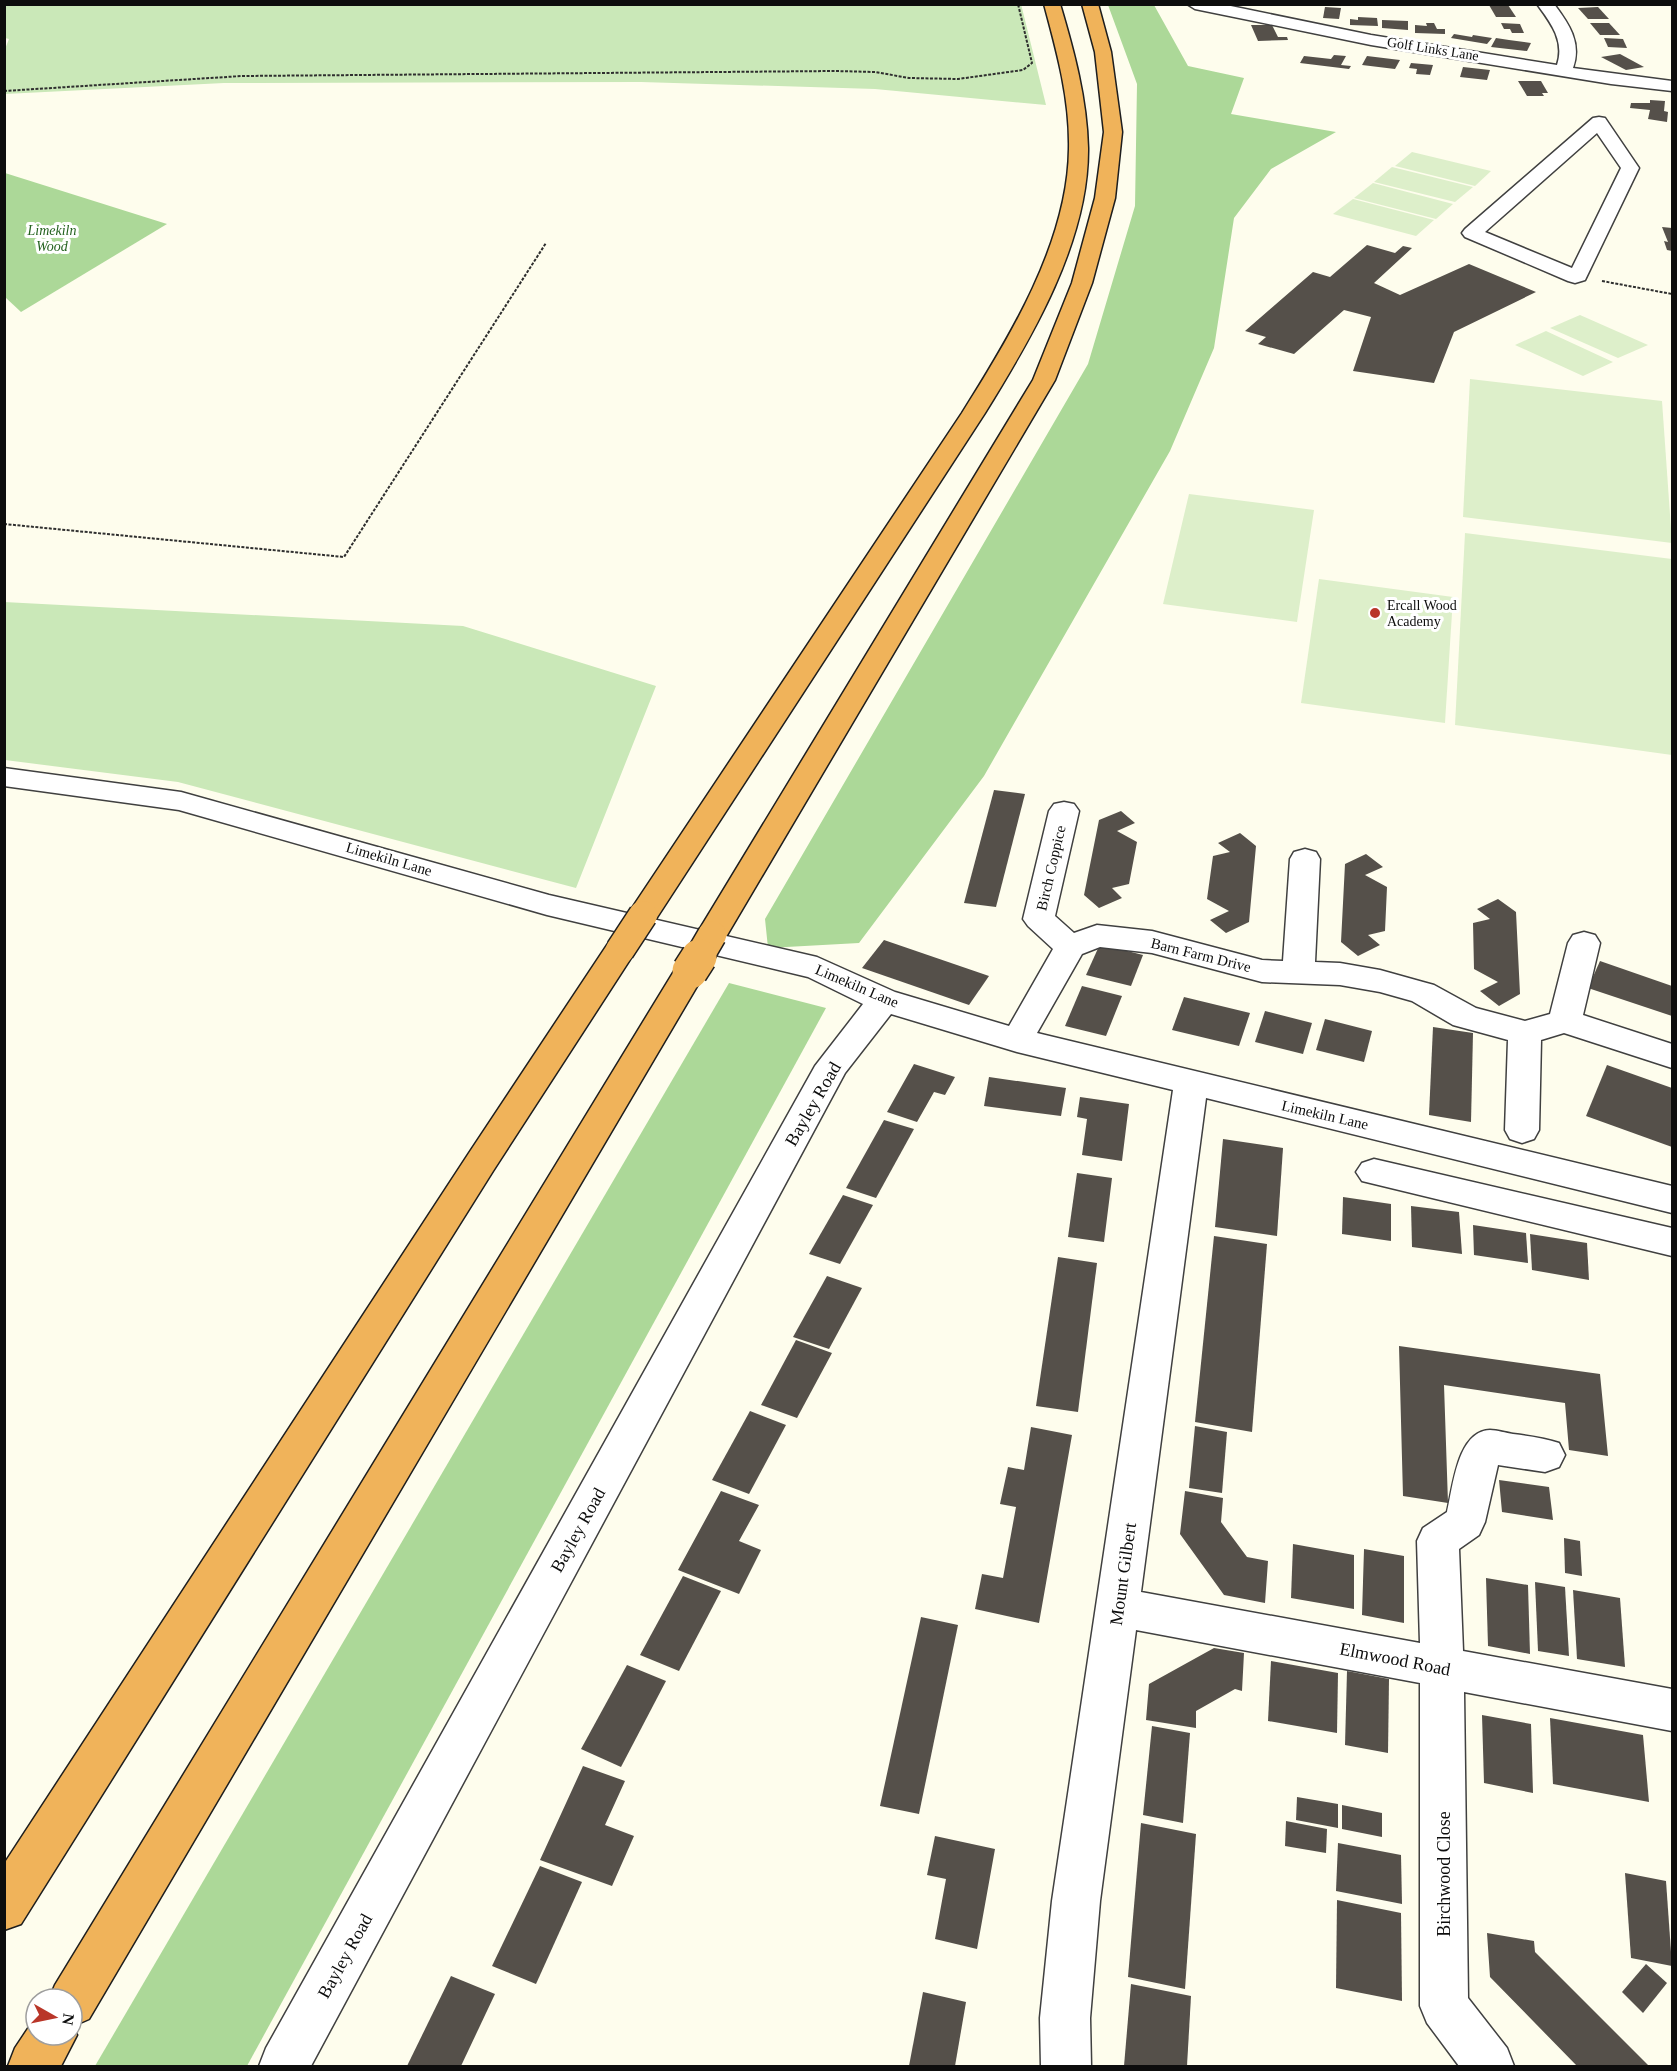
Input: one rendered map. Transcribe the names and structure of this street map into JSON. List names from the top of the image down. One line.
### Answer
{"streets":{"street":["Golf Links Lane","Limekiln Lane","Birch Coppice","Barn Farm Drive","Bayley Road","Mount Gilbert","Elmwood Road","Birchwood Close"]},"crossings":[["Limekiln Lane","Bayley Road"],["Limekiln Lane","Mount Gilbert"],["Birch Coppice","Barn Farm Drive"],["Mount Gilbert","Elmwood Road"],["Elmwood Road","Birchwood Close"]],"parks":["Limekiln Wood"],"places":["Ercall Wood Academy"],"north":"right"}
